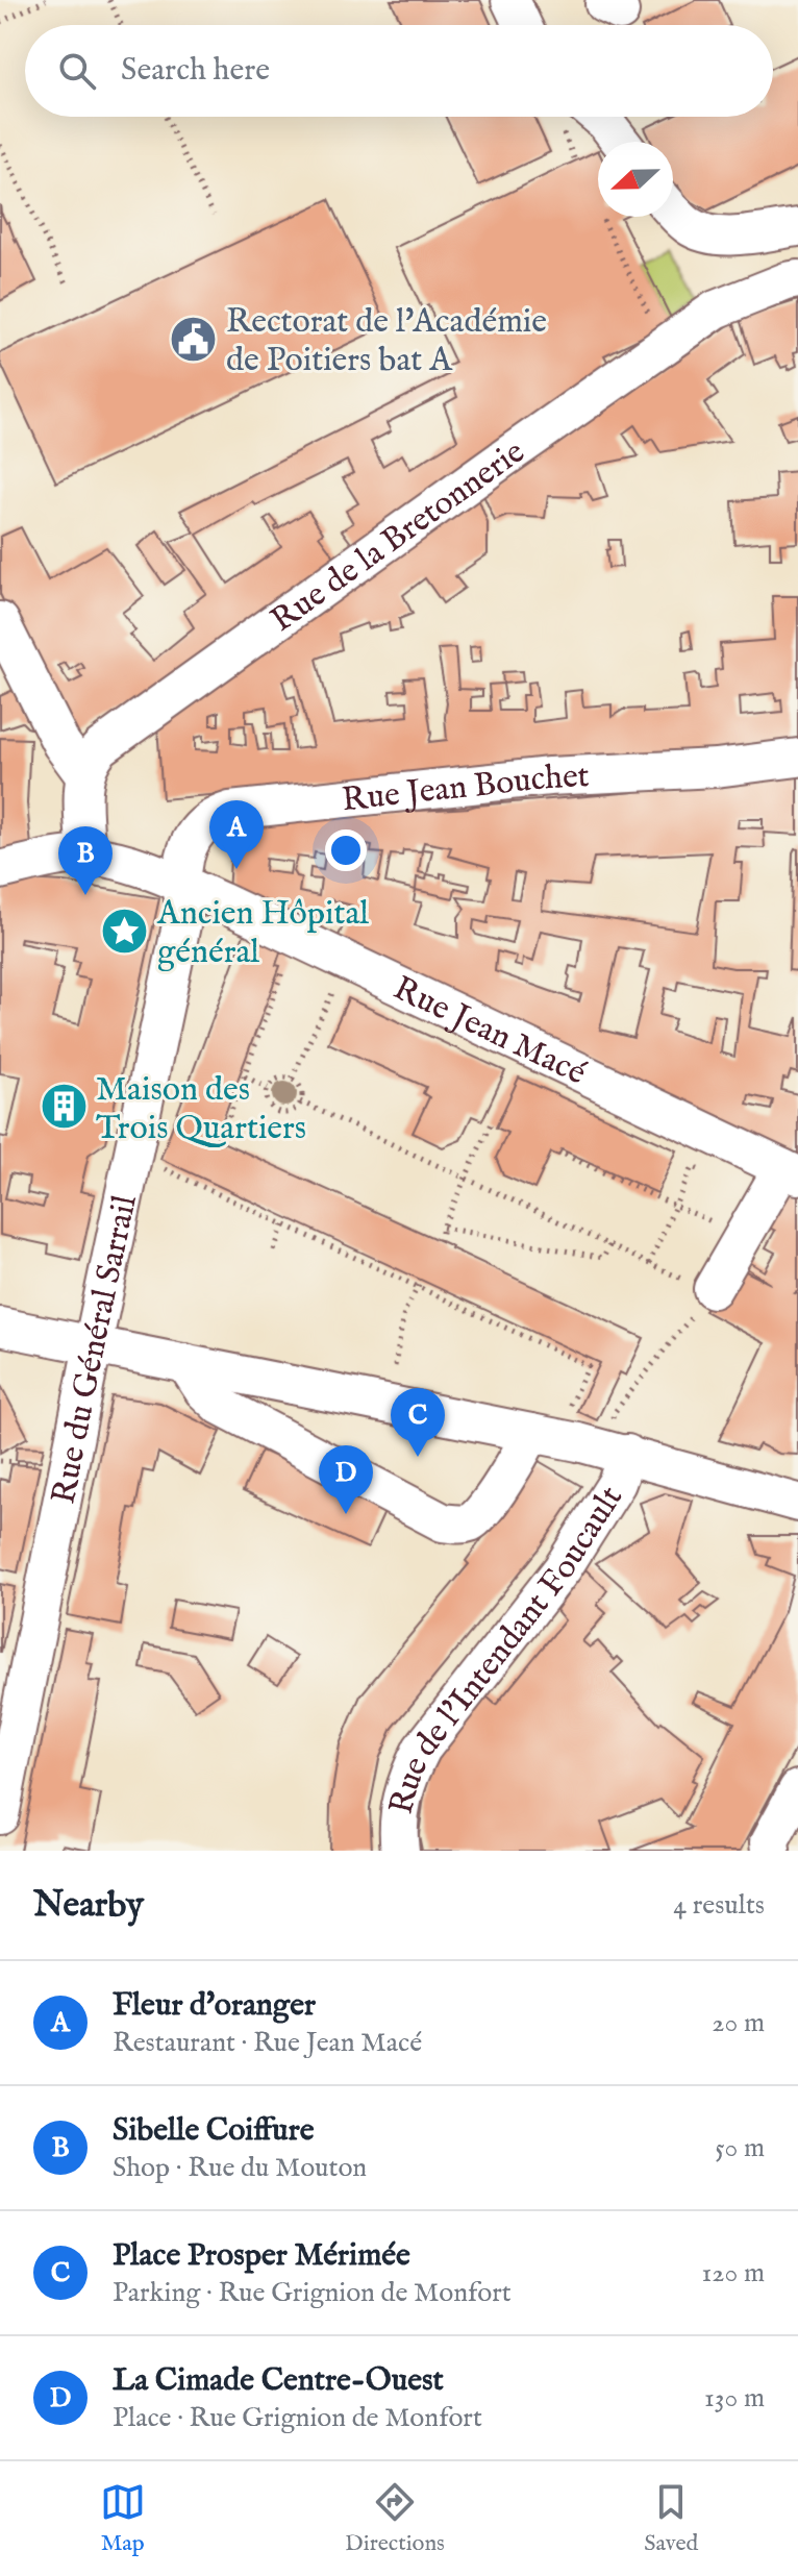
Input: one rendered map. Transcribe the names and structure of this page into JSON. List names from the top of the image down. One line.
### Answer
{"streets":{"street":["Rue de la Bretonnerie","Rue Jean Bouchet","Rue Jean Macé","Rue du Général Sarrail","Rue de l'Intendant Foucault"]},"crossings":[["Rue Jean Bouchet","Rue Jean Macé"],["Rue Jean Bouchet","Rue du Général Sarrail"],["Rue Jean Macé","Rue du Général Sarrail"]],"places":{"public building":["Rectorat de l'Académie de Poitiers bat A"],"place":["Ancien Hôpital général"],"building":["Maison des Trois Quartiers"]},"north":"left","page":{"search":"Search here","pins":["A","B","C","D"],"heading":["Nearby","4 results"],"list":[{"mark":"A","name":"Fleur d'oranger","note":"Restaurant · Rue Jean Macé","value":"20 m"},{"mark":"B","name":"Sibelle Coiffure","note":"Shop · Rue du Mouton","value":"50 m"},{"mark":"C","name":"Place Prosper Mérimée","note":"Parking · Rue Grignion de Monfort","value":"120 m"},{"mark":"D","name":"La Cimade Centre-Ouest","note":"Place · Rue Grignion de Monfort","value":"130 m"}],"nav":["Map","Directions","Saved"]}}
